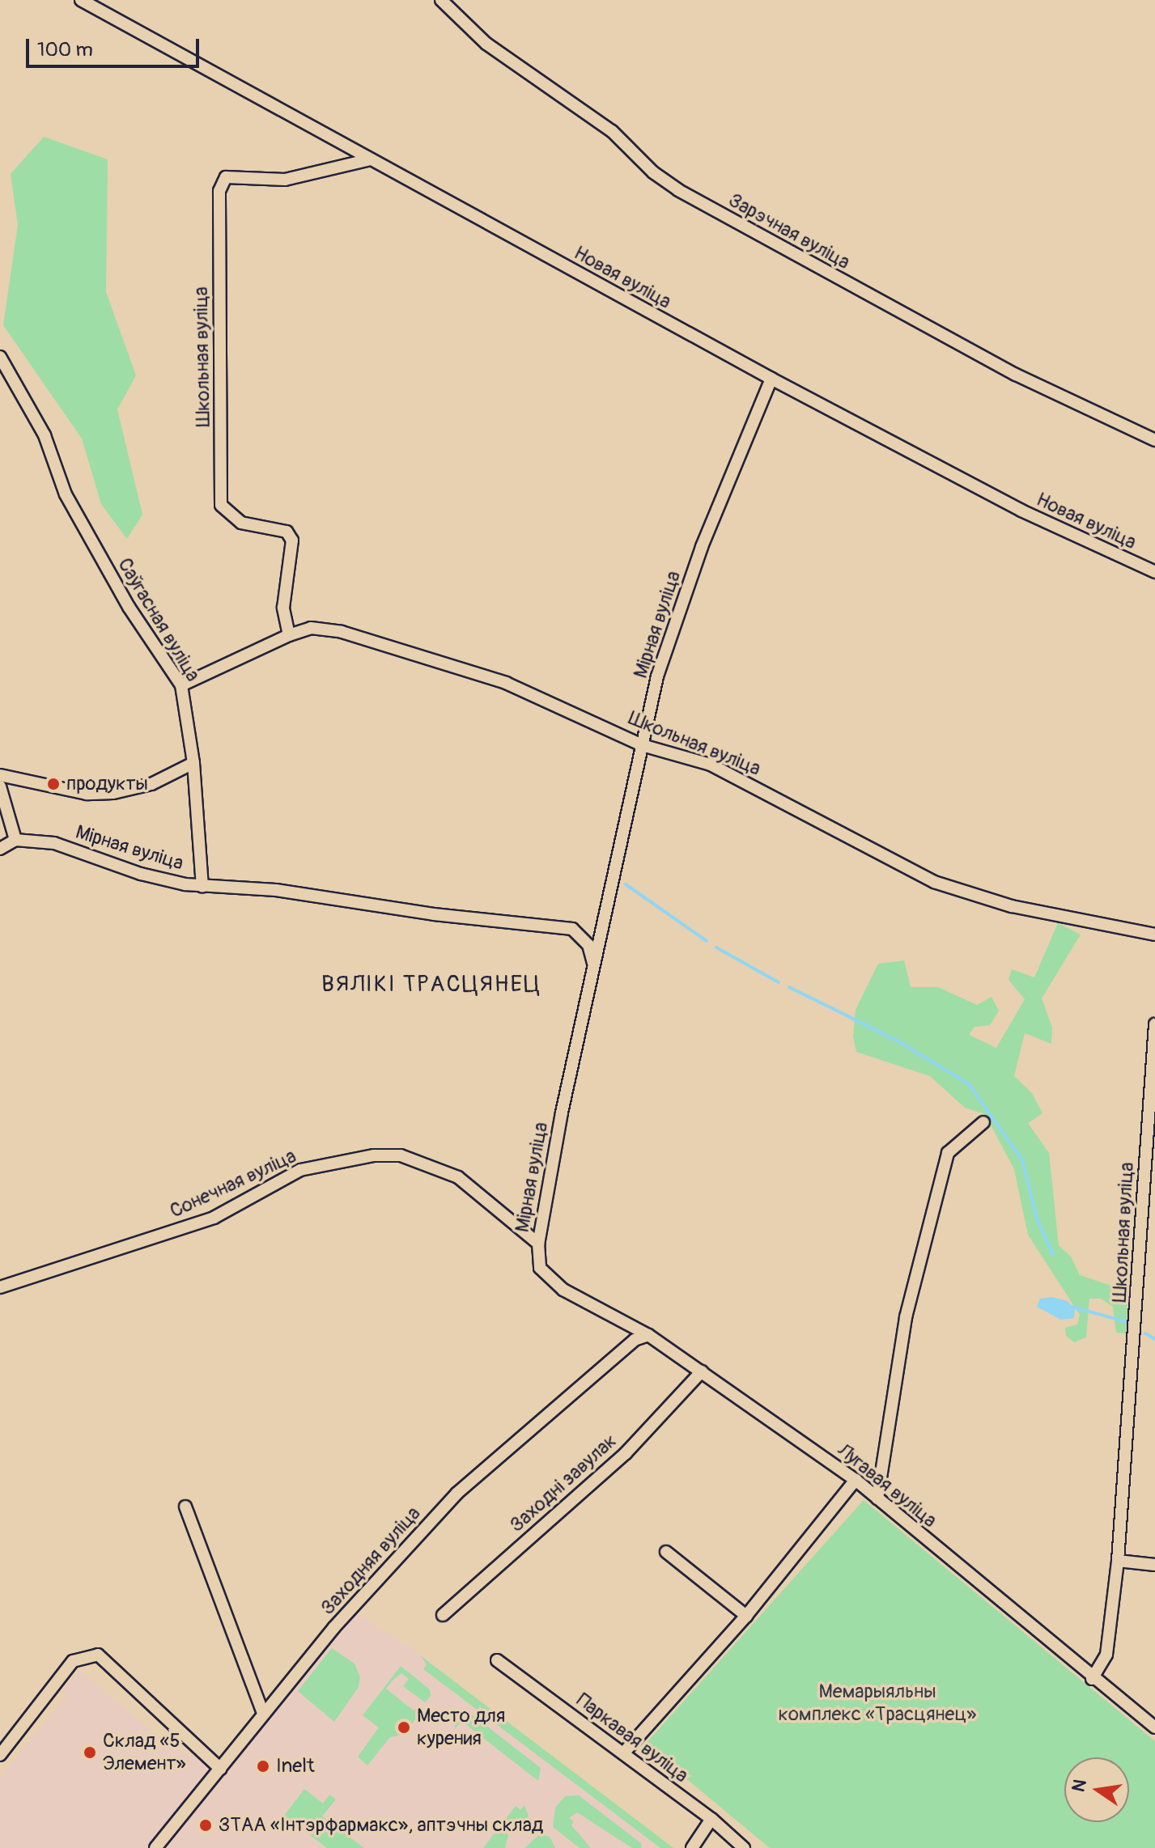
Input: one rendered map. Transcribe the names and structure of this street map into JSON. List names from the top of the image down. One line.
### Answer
{"streets":{"street":["Зарэчная вуліца","Новая вуліца","Школьная вуліца","Саўгасная вуліца","Мірная вуліца","Сонечная вуліца","Заходні завулак","Лугавая вуліца","Заходняя вуліца","Паркавая вуліца"]},"crossings":[["Новая вуліца","Школьная вуліца"],["Новая вуліца","Мірная вуліца"],["Школьная вуліца","Саўгасная вуліца"],["Школьная вуліца","Мірная вуліца"],["Саўгасная вуліца","Мірная вуліца"],["Мірная вуліца","Сонечная вуліца"],["Мірная вуліца","Лугавая вуліца"],["Мірная вуліца","Заходняя вуліца"],["Заходні завулак","Лугавая вуліца"],["Лугавая вуліца","Заходняя вуліца"]],"districts":["ВЯЛІКІ ТРАСЦЯНЕЦ"],"parks":["Мемарыяльны комплекс «Трасцянец»"],"places":["продукты","Место для курения","Склад «5 Элемент»","Inelt","ЗТАА «Інтэрфармакс», аптэчны склад"],"scale_bar":"100 m","north":"left"}
